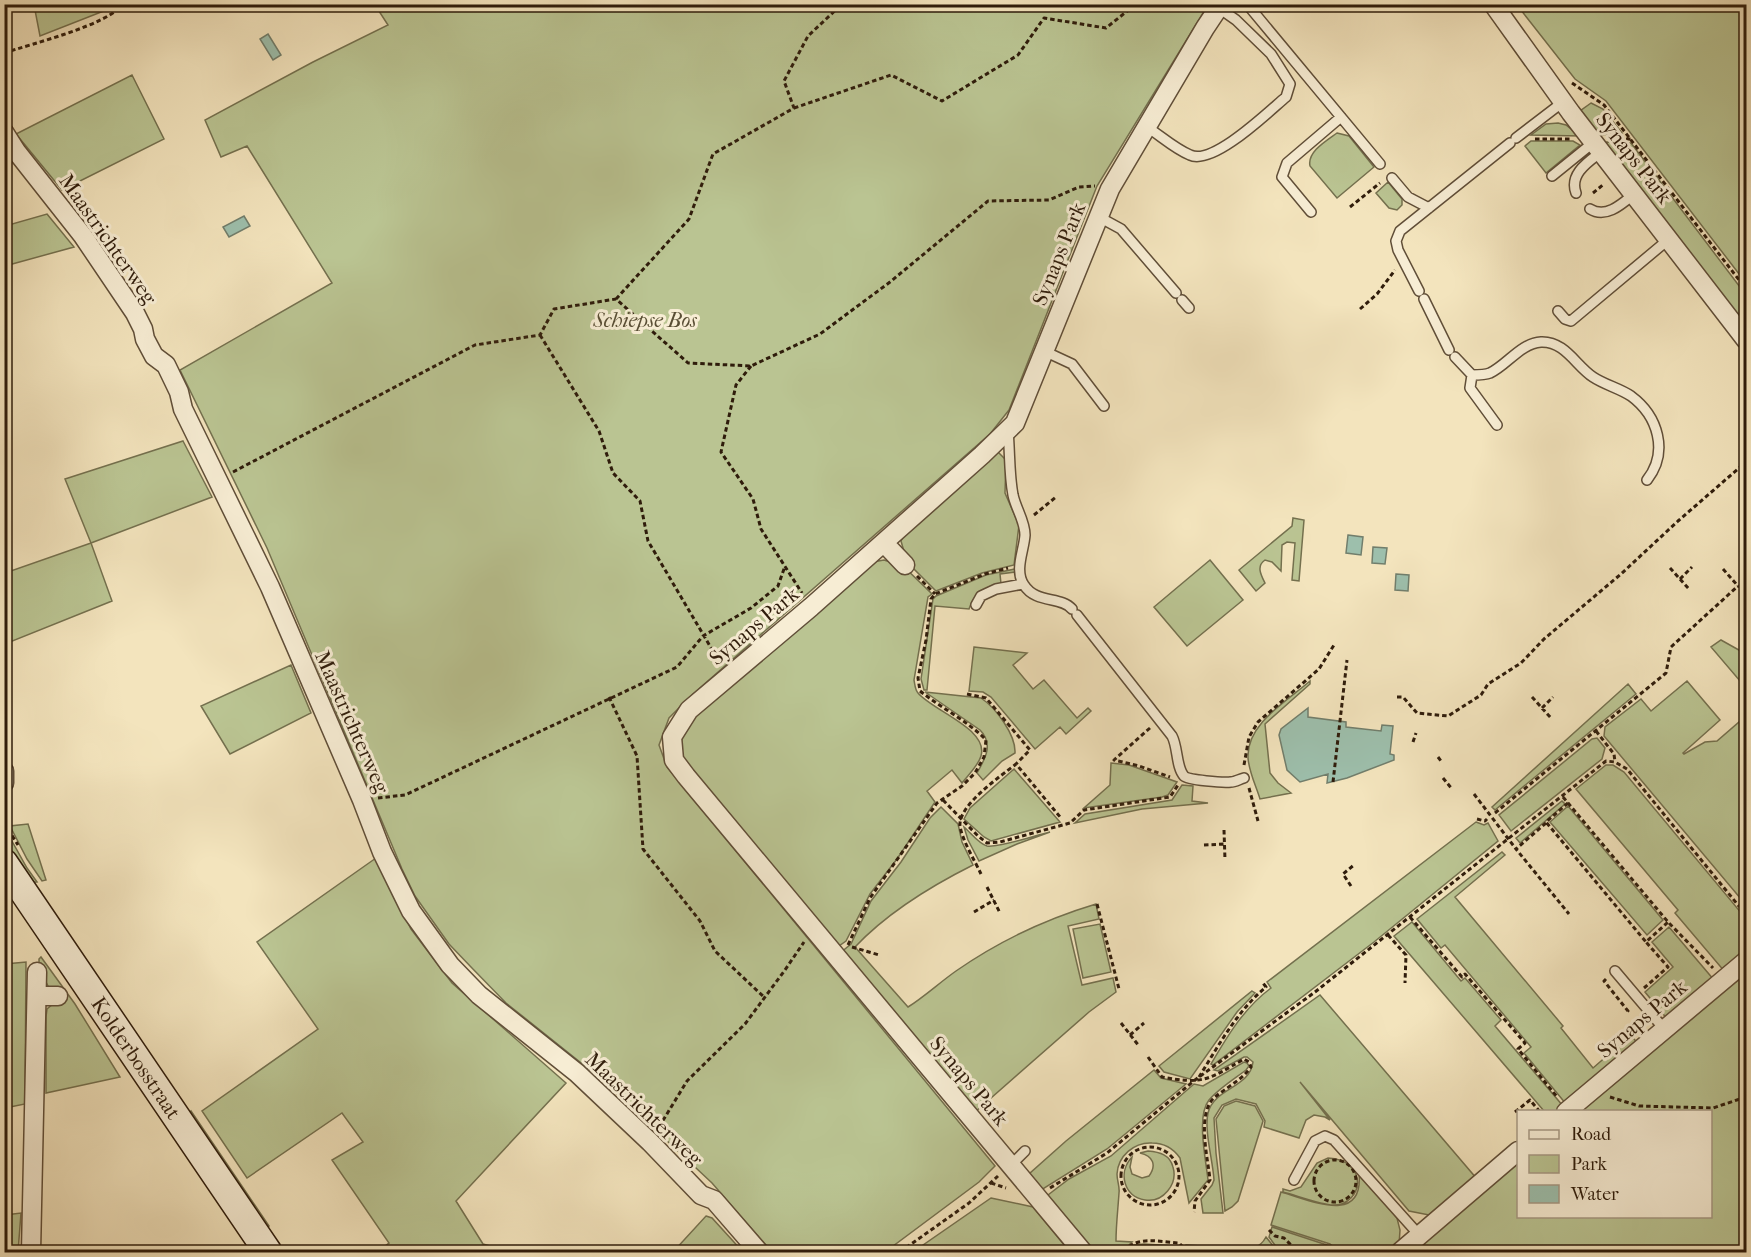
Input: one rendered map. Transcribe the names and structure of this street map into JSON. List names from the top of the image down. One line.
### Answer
{"streets":{"main road":["Kolderbosstraat"],"street":["Synaps Park","Maastrichterweg"]},"parks":["Schiepse Bos"],"legend":["Road","Park","Water"]}
